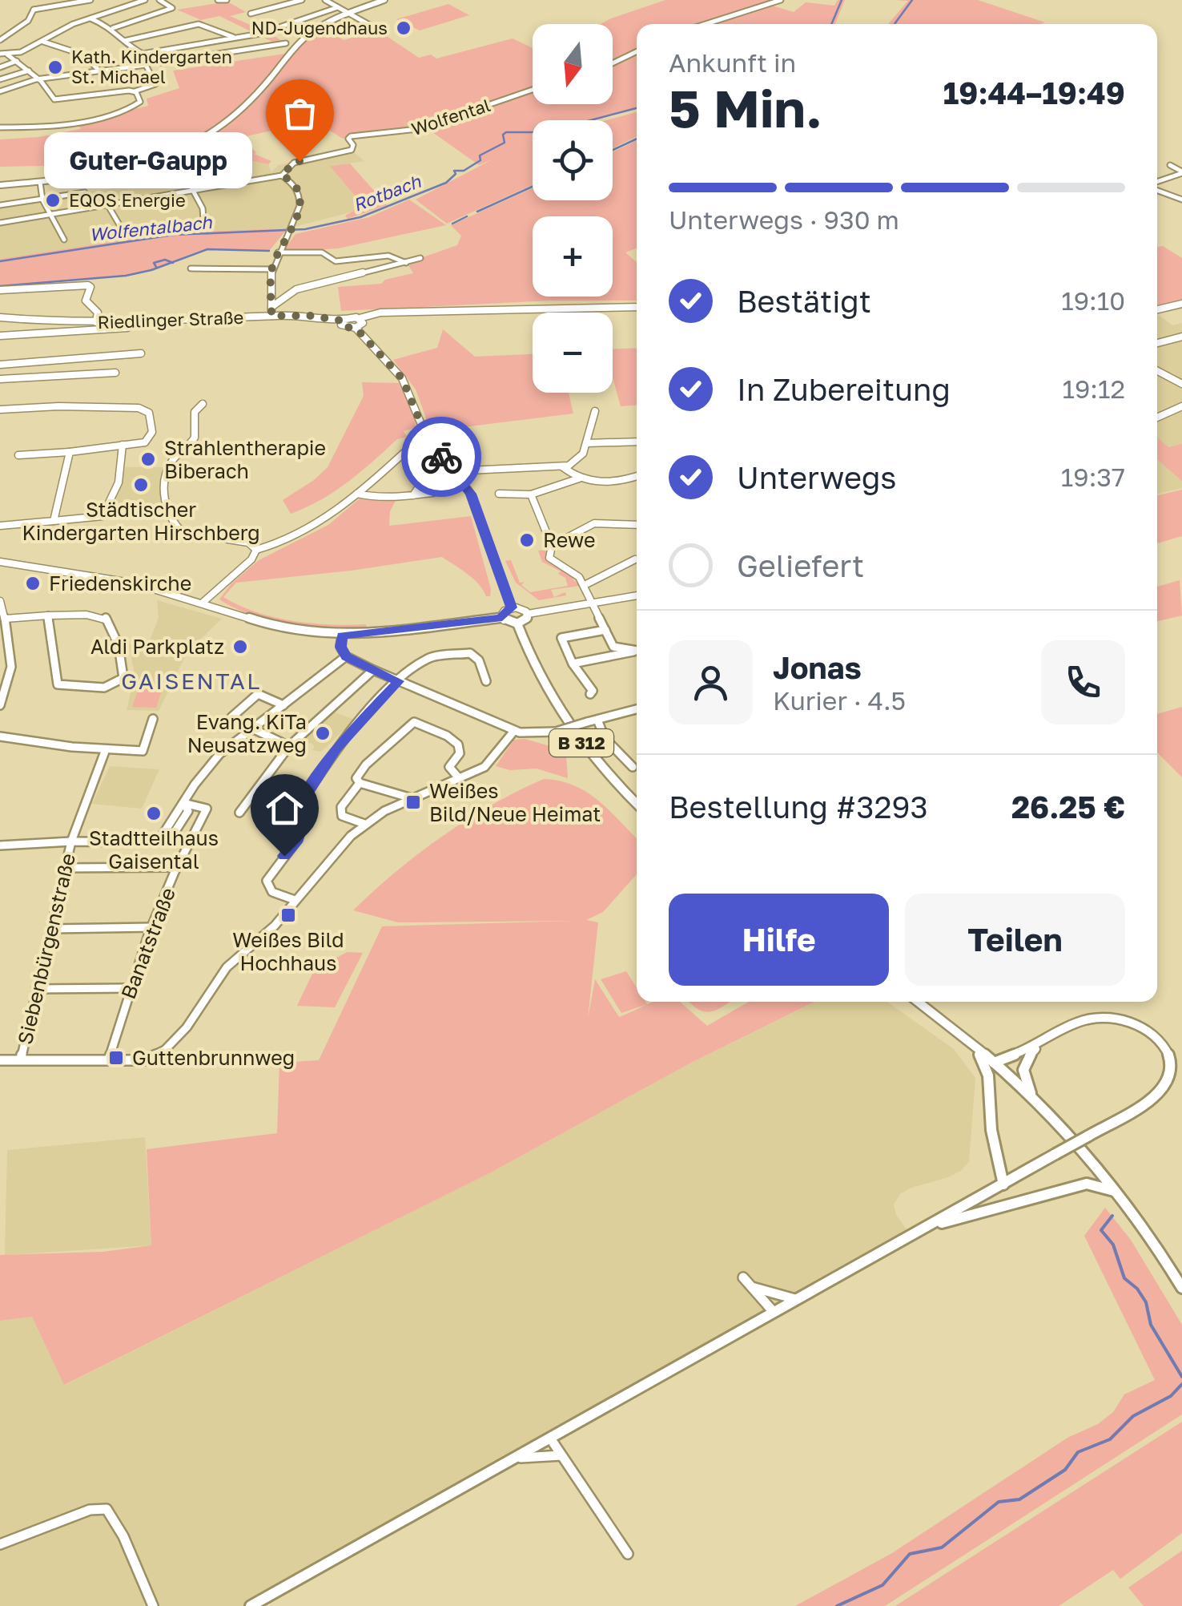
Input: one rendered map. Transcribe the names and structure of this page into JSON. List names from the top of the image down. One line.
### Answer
{"streets":{"main road":["Riedlinger Straße","B 312"],"street":["Wolfental","Banatstraße","Siebenbürgenstraße"]},"districts":["GAISENTAL"],"water":["Rotbach","Wolfentalbach"],"places":{"other":["ND-Jugendhaus","Kath. Kindergarten St. Michael","Guter-Gaupp","EQOS Energie","Strahlentherapie Biberach","Städtischer Kindergarten Hirschberg","Rewe","Friedenskirche","Aldi Parkplatz","Evang. KiTa Neusatzweg","Stadtteilhaus Gaisental"],"transit":["Weißes Bild/Neue Heimat","Weißes Bild Hochhaus","Guttenbrunnweg"]},"north":"bottom","page":{"map_buttons":["+","−"],"heading":["5 Min.","Ankunft in","19:44–19:49"],"panel":["Jonas","Kurier · 4.5","Bestellung #3293","26.25 €"],"bubble":"Guter-Gaupp","bar":"Unterwegs · 930 m","list":[["Bestätigt","19:10"],["In Zubereitung","19:12"],["Unterwegs","19:37"],"Geliefert"],"buttons":["Hilfe","Teilen"]}}
